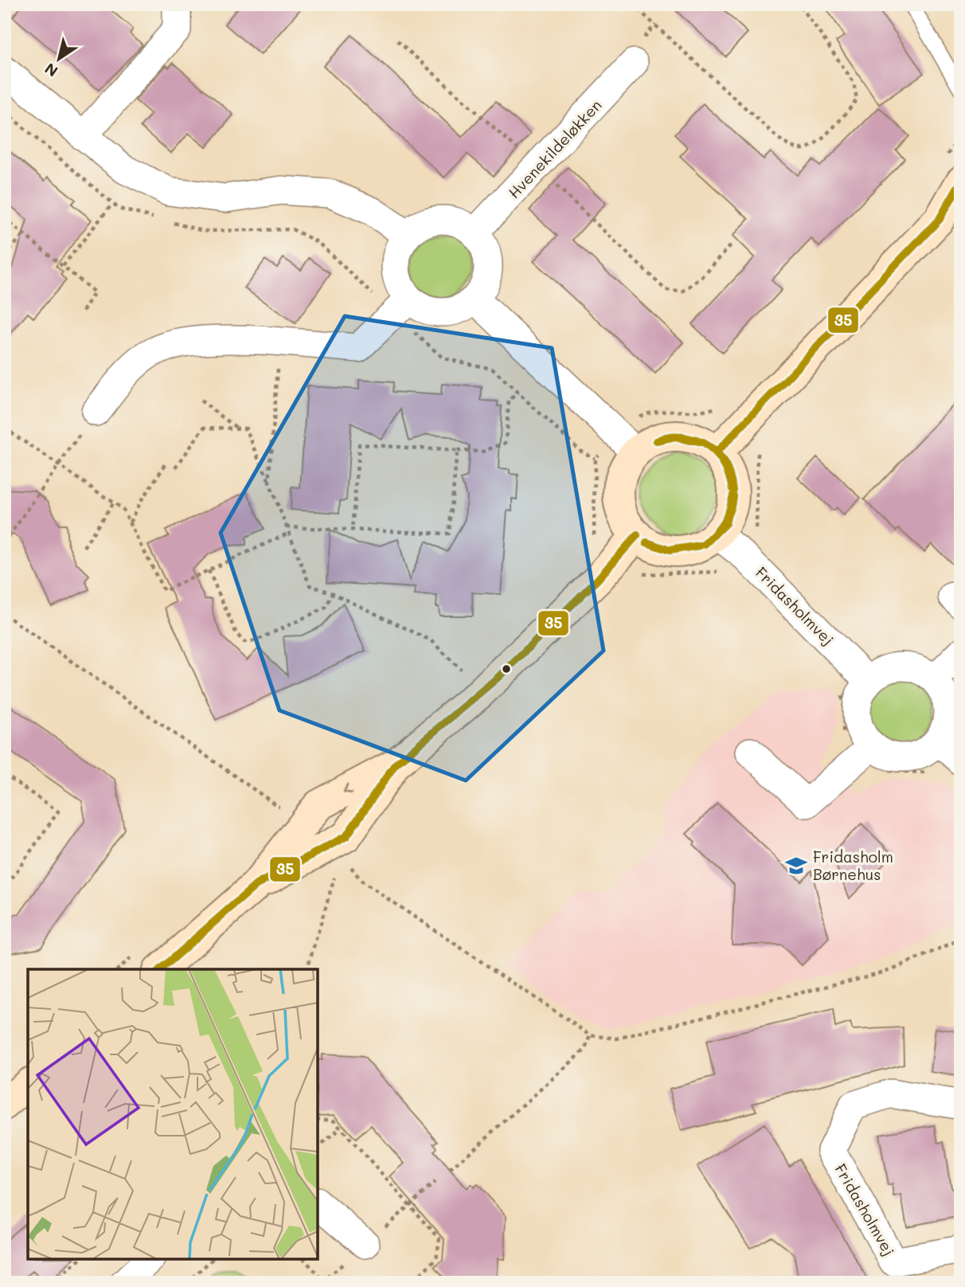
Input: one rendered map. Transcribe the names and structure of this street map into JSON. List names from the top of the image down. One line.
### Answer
{"streets":{"street":["Hvenekildeløkken","Fridasholmvej"]},"places":{"school or university":["Fridasholm Børnehus"]},"lines":["transit line 35"],"north":"bottom left"}
